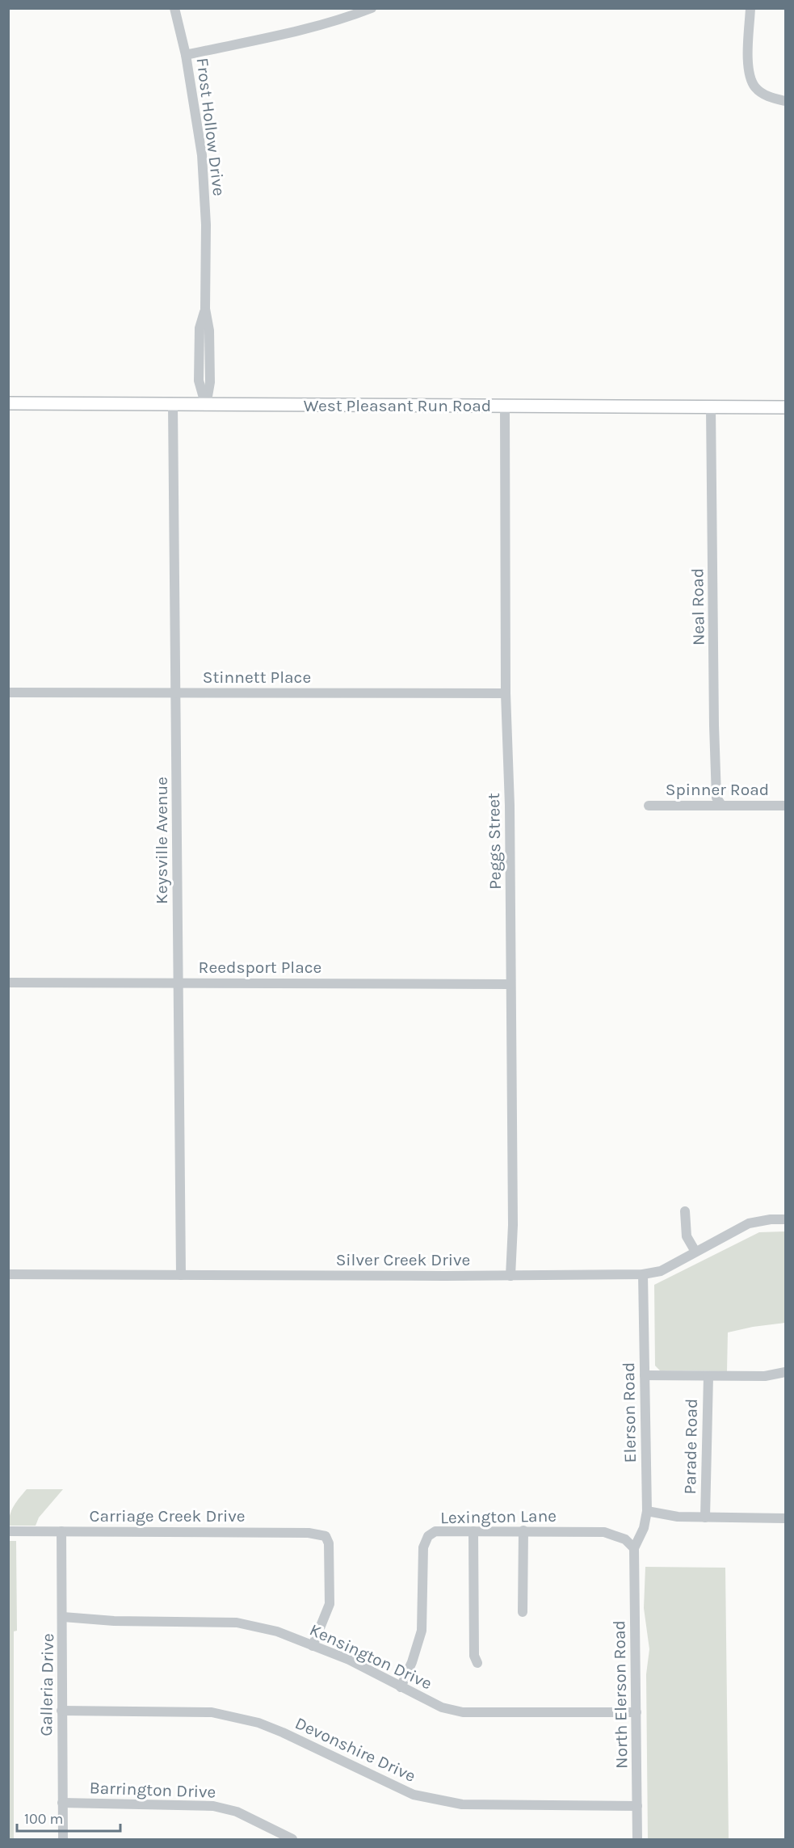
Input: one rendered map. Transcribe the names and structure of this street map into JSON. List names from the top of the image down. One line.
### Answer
{"streets":{"main road":["West Pleasant Run Road"],"street":["Frost Hollow Drive","Neal Road","Stinnett Place","Spinner Road","Keysville Avenue","Peggs Street","Reedsport Place","Silver Creek Drive","Elerson Road","Parade Road","Carriage Creek Drive","Lexington Lane","Kensington Drive","Galleria Drive","North Elerson Road","Devonshire Drive","Barrington Drive"]},"crossings":[["Frost Hollow Drive","West Pleasant Run Road"],["West Pleasant Run Road","Neal Road"],["West Pleasant Run Road","Keysville Avenue"],["West Pleasant Run Road","Peggs Street"],["Neal Road","Spinner Road"],["Stinnett Place","Keysville Avenue"],["Stinnett Place","Peggs Street"],["Keysville Avenue","Reedsport Place"],["Keysville Avenue","Silver Creek Drive"],["Peggs Street","Reedsport Place"],["Peggs Street","Silver Creek Drive"],["Silver Creek Drive","Elerson Road"],["Elerson Road","Lexington Lane"],["Elerson Road","North Elerson Road"],["Carriage Creek Drive","Kensington Drive"],["Carriage Creek Drive","Galleria Drive"],["Lexington Lane","Kensington Drive"],["Lexington Lane","North Elerson Road"],["Kensington Drive","Galleria Drive"],["Kensington Drive","North Elerson Road"],["Galleria Drive","Devonshire Drive"],["Galleria Drive","Barrington Drive"],["North Elerson Road","Devonshire Drive"]],"scale_bar":"100 m"}
